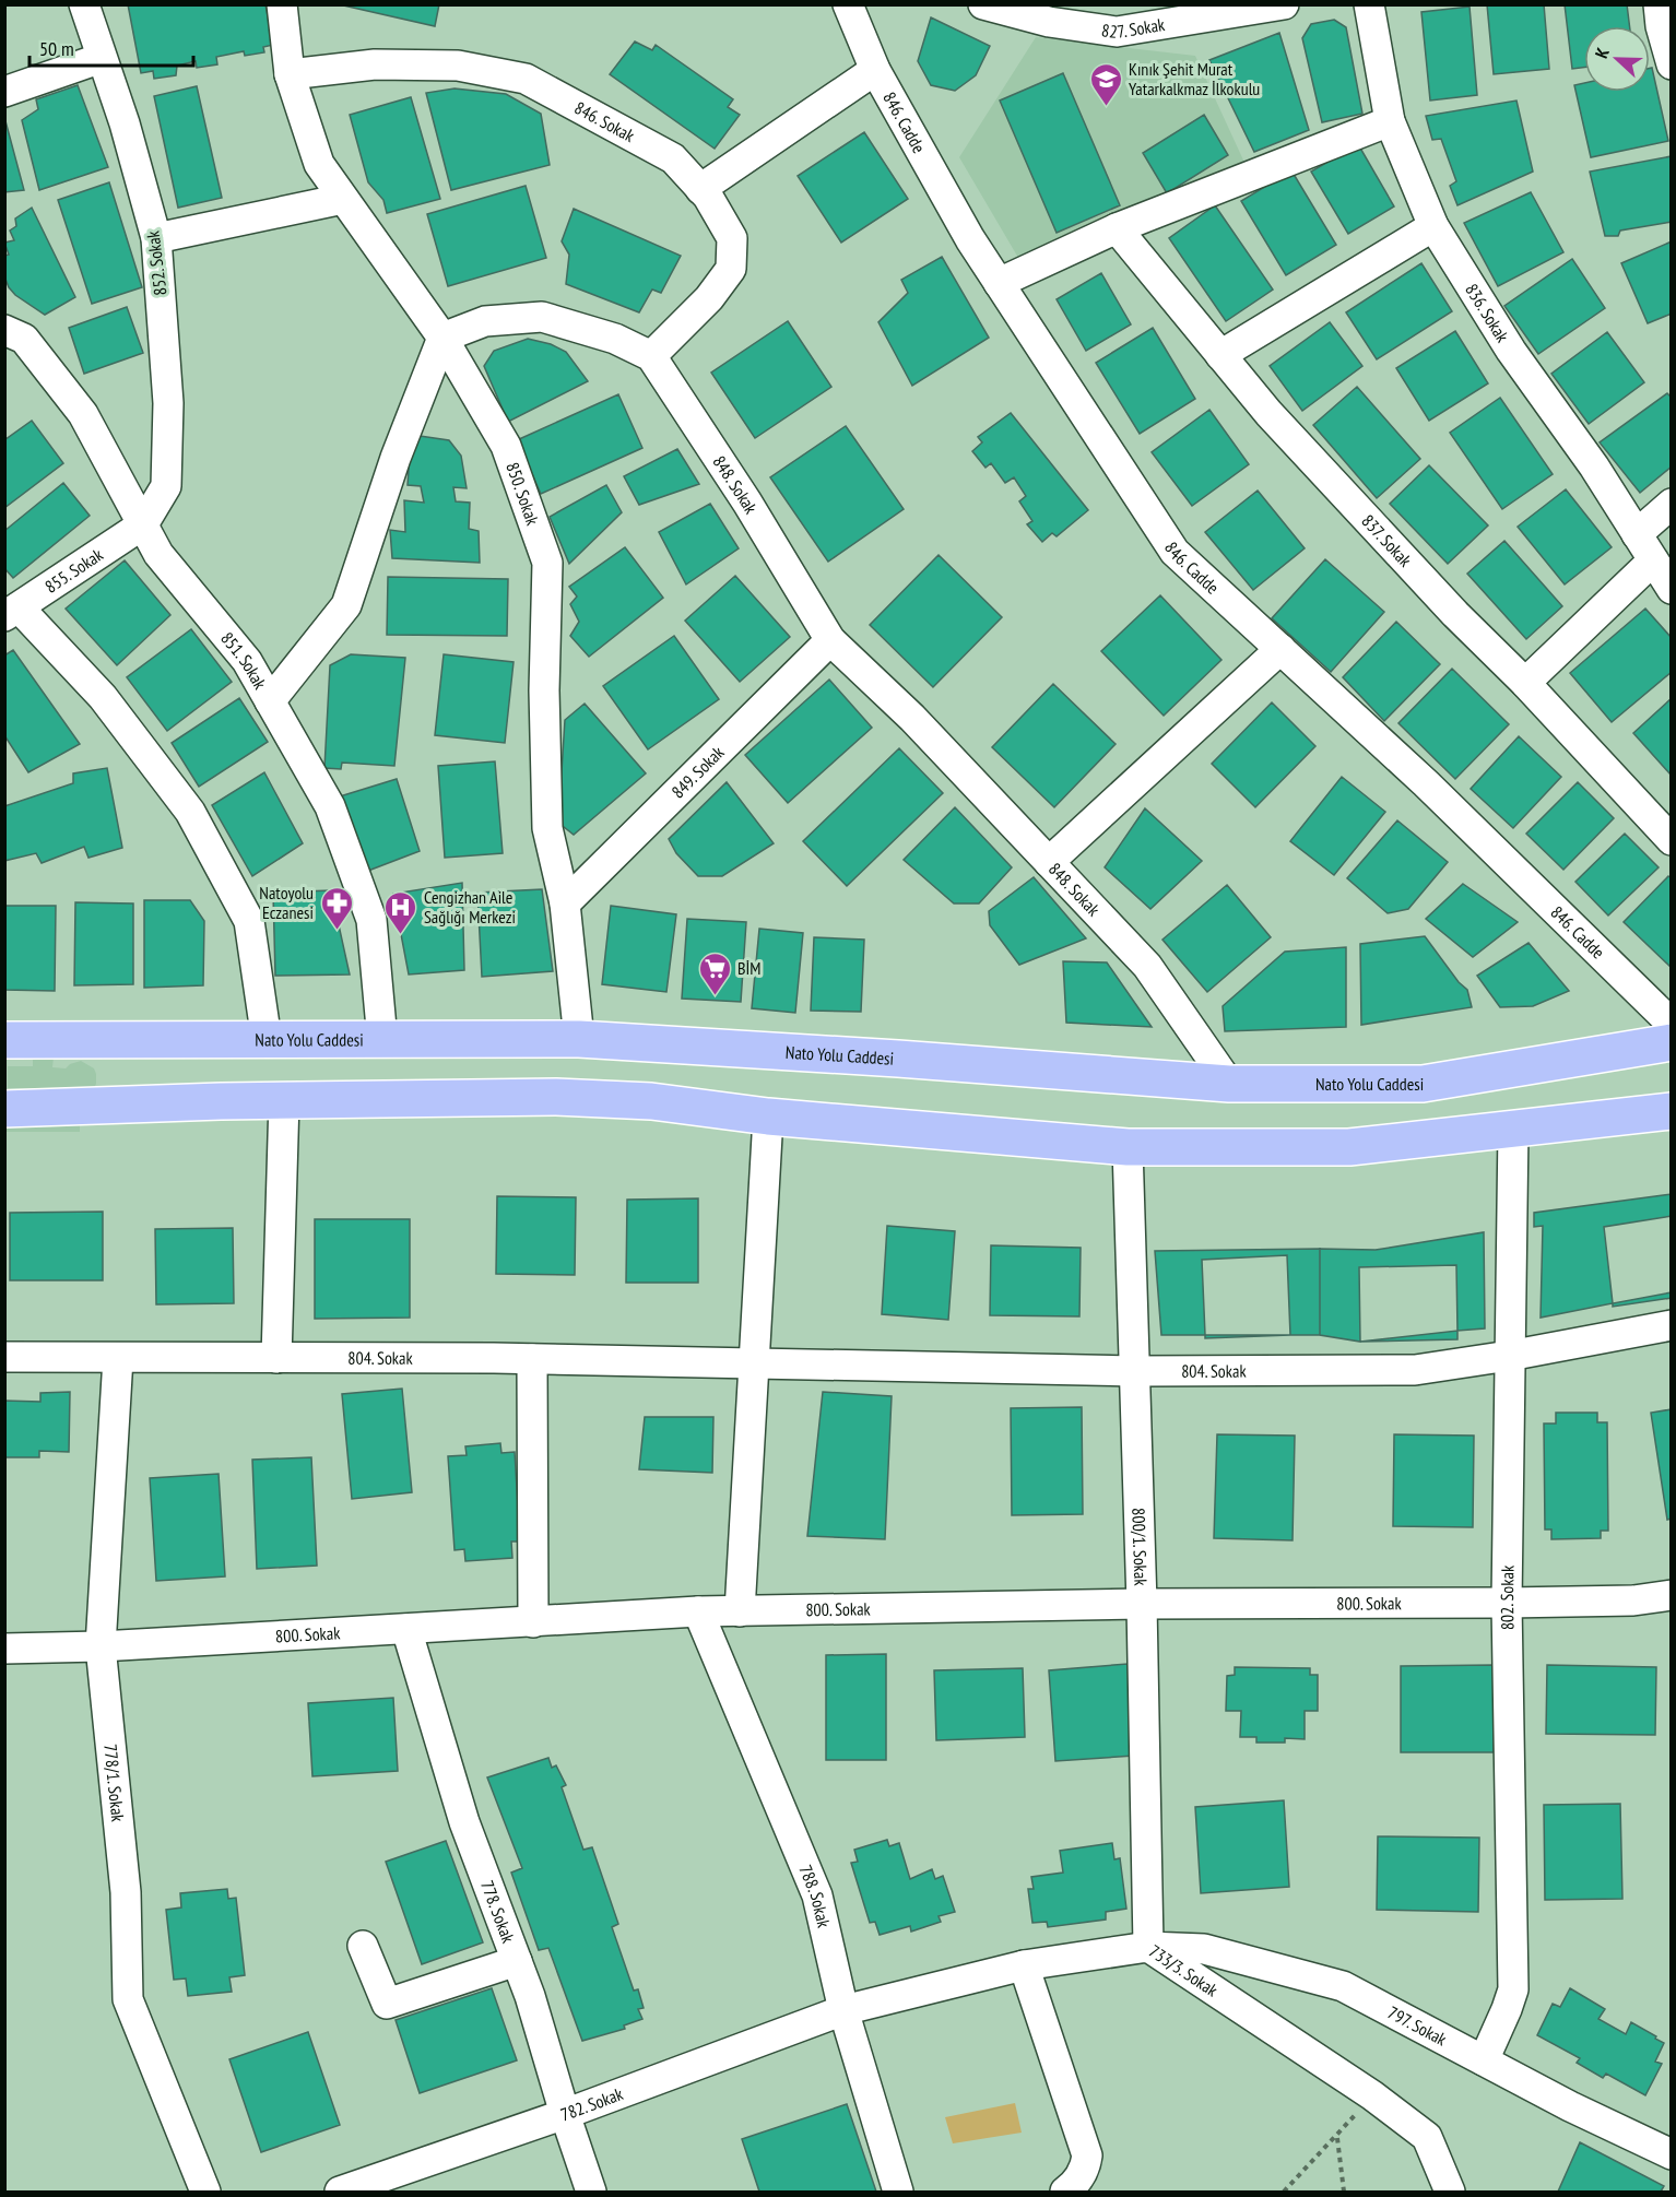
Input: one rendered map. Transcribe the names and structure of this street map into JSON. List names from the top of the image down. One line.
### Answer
{"streets":{"main road":["Nato Yolu Caddesi"],"street":["827. Sokak","846. Sokak","846. Cadde","852. Sokak","836. Sokak","848. Sokak","850. Sokak","837. Sokak","855. Sokak","851. Sokak","849. Sokak","804. Sokak","800/1. Sokak","802. Sokak","800. Sokak","778/1. Sokak","788. Sokak","778. Sokak","733/3. Sokak","797. Sokak","782. Sokak"]},"crossings":[["846. Sokak","848. Sokak"],["846. Sokak","850. Sokak"],["852. Sokak","855. Sokak"],["852. Sokak","851. Sokak"],["848. Sokak","849. Sokak"],["848. Sokak","Nato Yolu Caddesi"],["850. Sokak","849. Sokak"],["850. Sokak","Nato Yolu Caddesi"],["855. Sokak","851. Sokak"],["851. Sokak","Nato Yolu Caddesi"],["804. Sokak","800/1. Sokak"],["804. Sokak","802. Sokak"],["804. Sokak","778/1. Sokak"],["800/1. Sokak","800. Sokak"],["800/1. Sokak","733/3. Sokak"],["800/1. Sokak","797. Sokak"],["802. Sokak","800. Sokak"],["802. Sokak","797. Sokak"],["800. Sokak","778/1. Sokak"],["800. Sokak","788. Sokak"],["800. Sokak","778. Sokak"],["788. Sokak","733/3. Sokak"],["788. Sokak","782. Sokak"],["778. Sokak","782. Sokak"],["733/3. Sokak","797. Sokak"],["733/3. Sokak","782. Sokak"]],"places":{"school or university":["Kınık Şehit Murat Yatarkalkmaz İlkokulu"],"pharmacy":["Natoyolu Eczanesi"],"hospital":["Cengizhan Aile Sağlığı Merkezi"],"supermarket":["BİM"]},"scale_bar":"50 m","north":"left"}
